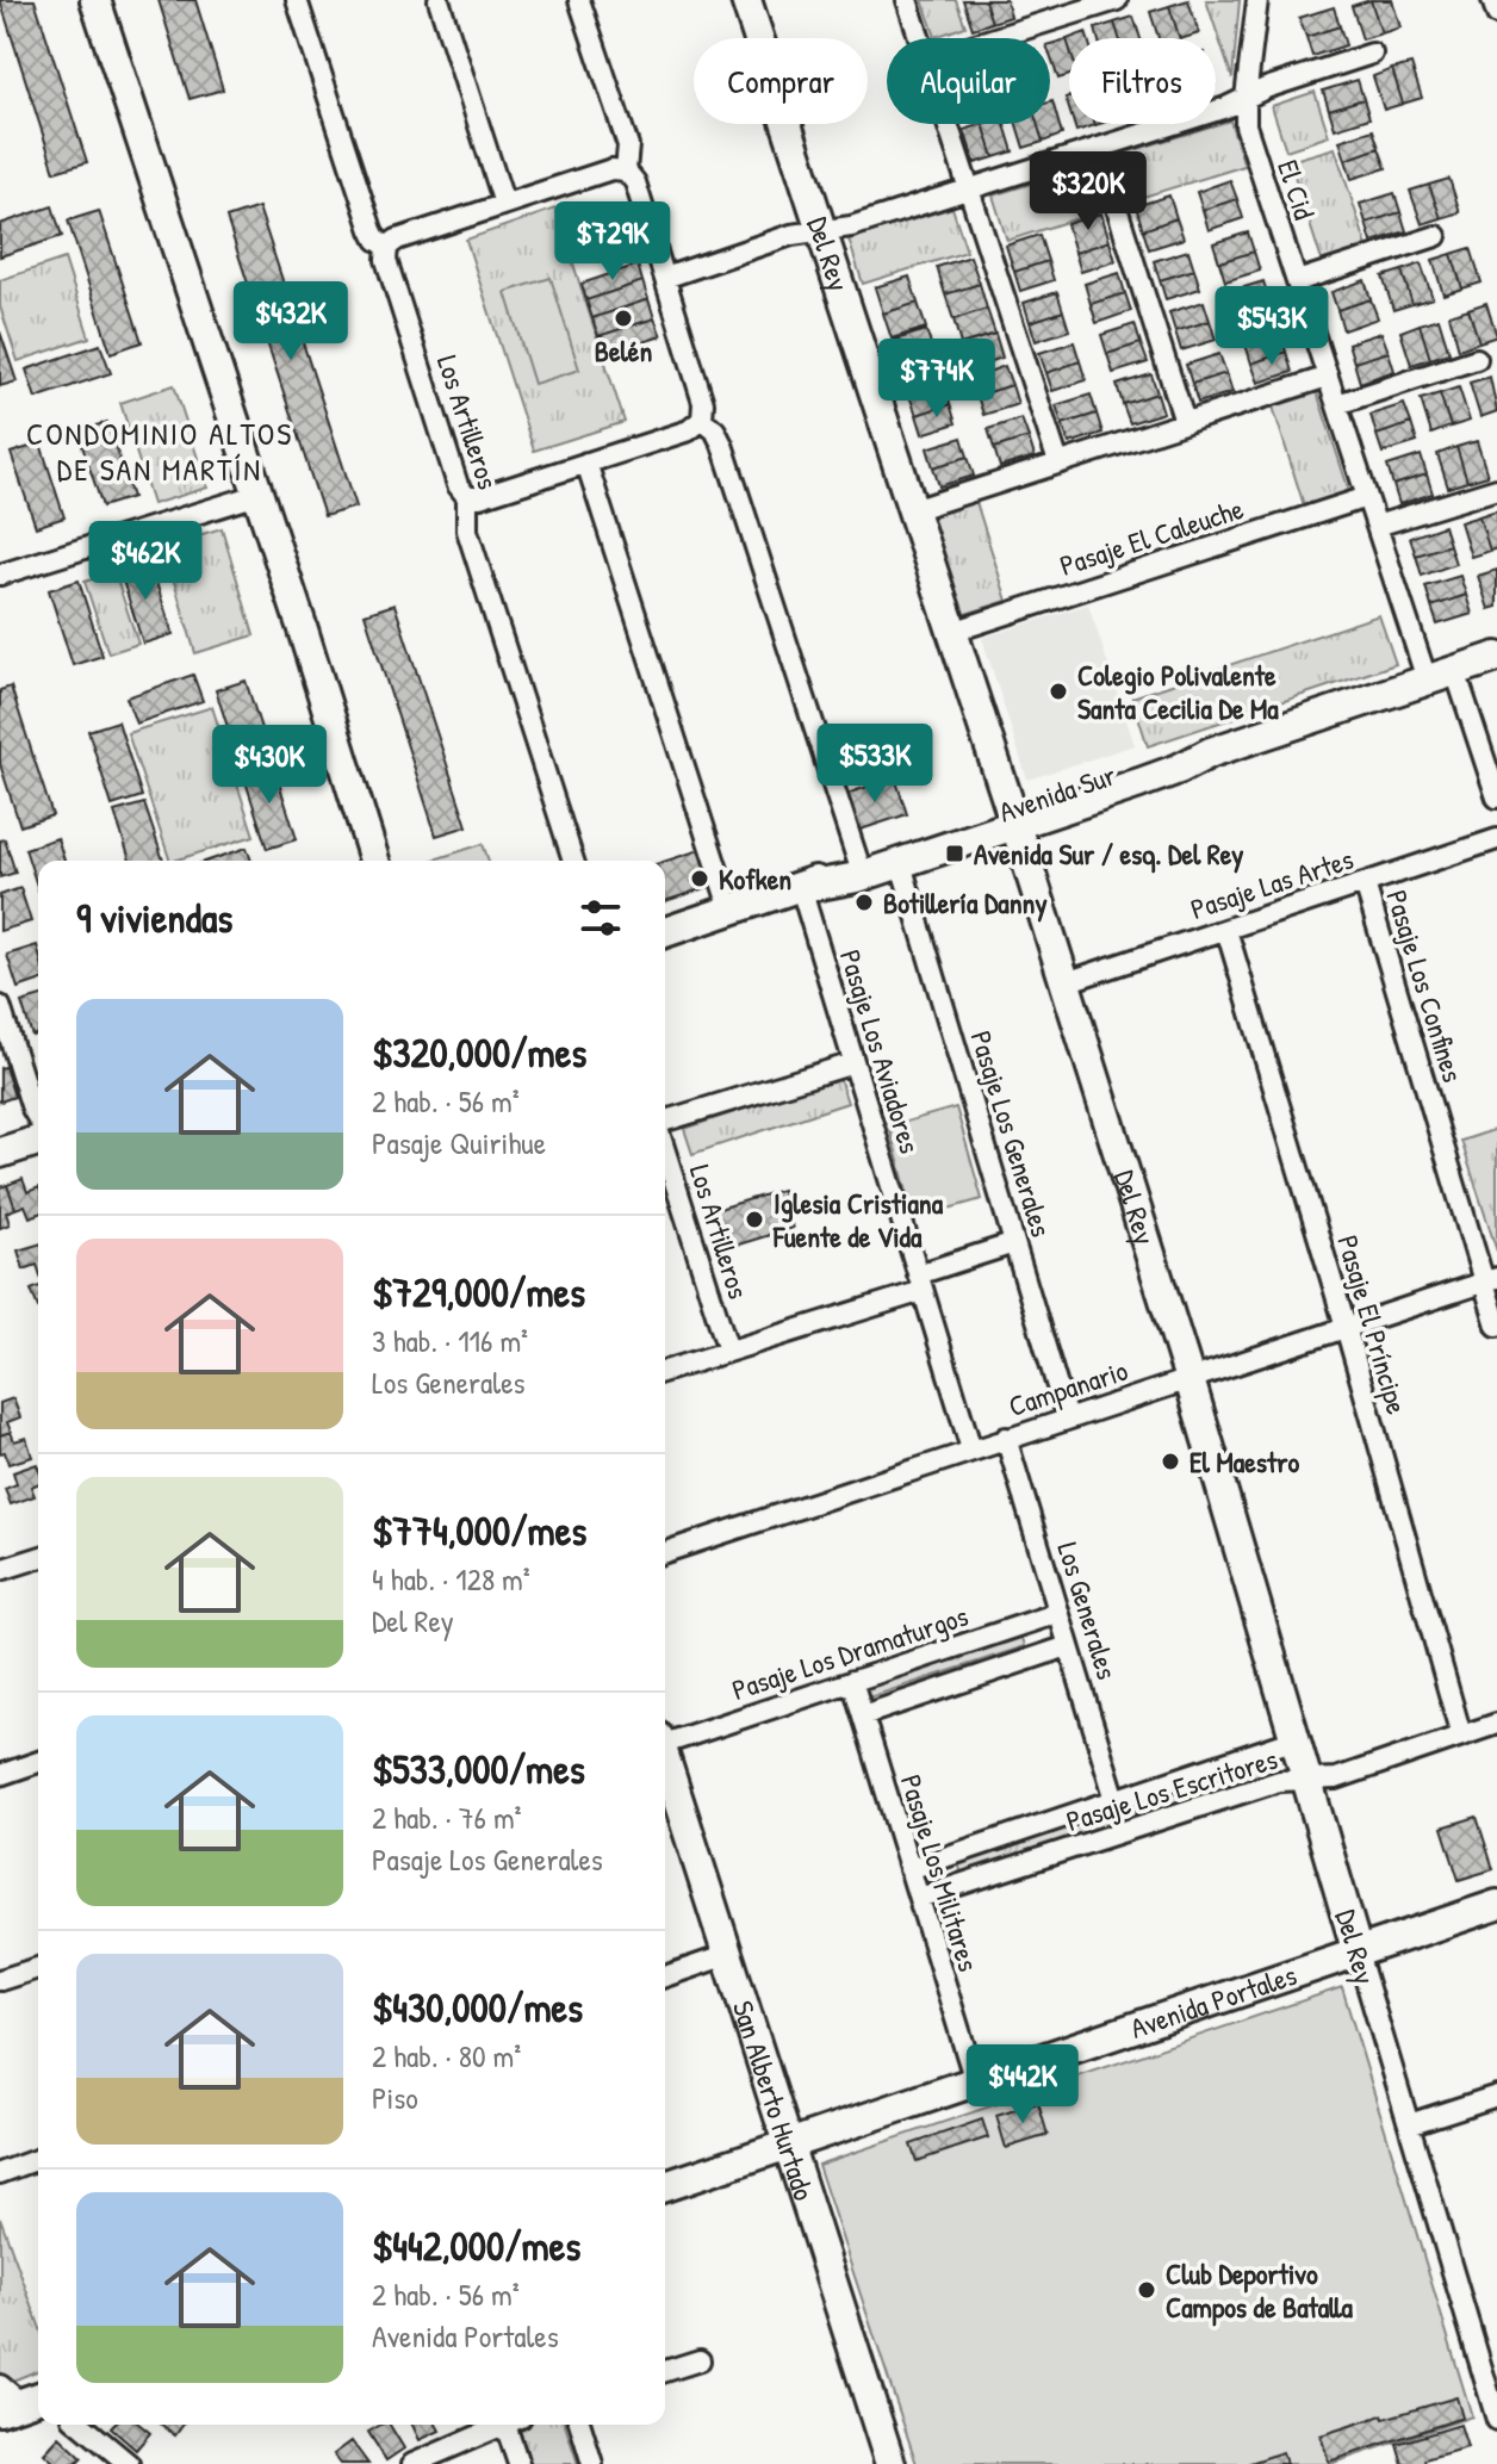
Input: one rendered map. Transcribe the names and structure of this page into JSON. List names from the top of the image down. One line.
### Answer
{"streets":{"street":["El Cid","Del Rey","Los Artilleros","Pasaje El Caleuche","Avenida Sur","Pasaje Las Artes","Pasaje Los Confines","Pasaje Los Aviadores","Pasaje Los Generales","Pasaje El Príncipe","Campanario","Los Generales","Pasaje Los Dramaturgos","Pasaje Los Escritores","Pasaje Los Militares","Avenida Portales","San Alberto Hurtado"]},"crossings":[["El Cid","Pasaje El Caleuche"],["El Cid","Avenida Sur"],["Del Rey","Pasaje El Caleuche"],["Del Rey","Avenida Sur"],["Del Rey","Pasaje Las Artes"],["Del Rey","Campanario"],["Del Rey","Pasaje Los Escritores"],["Del Rey","Avenida Portales"],["Avenida Sur","Pasaje Los Aviadores"],["Avenida Sur","Pasaje Los Generales"],["Pasaje Las Artes","Pasaje Los Confines"],["Pasaje Las Artes","Pasaje El Príncipe"],["Pasaje Los Confines","Campanario"],["Pasaje Los Aviadores","Campanario"],["Pasaje Los Generales","Campanario"],["Pasaje El Príncipe","Campanario"],["Pasaje El Príncipe","Pasaje Los Escritores"],["Campanario","Los Generales"],["Los Generales","Pasaje Los Dramaturgos"],["Los Generales","Pasaje Los Escritores"],["Pasaje Los Dramaturgos","Pasaje Los Militares"],["Pasaje Los Escritores","Pasaje Los Militares"],["Pasaje Los Militares","Avenida Portales"],["Avenida Portales","San Alberto Hurtado"]],"districts":["CONDOMINIO ALTOS DE SAN MARTÍN"],"places":{"other":["Belén","Colegio Polivalente Santa Cecilia De Ma","Kofken","Botillería Danny","Iglesia Cristiana Fuente de Vida","El Maestro","Club Deportivo Campos de Batalla"],"transit":["Avenida Sur / esq. Del Rey"]},"page":{"chip":["Comprar","Alquilar","Filtros"],"price":["$320K","$729K","$432K","$543K","$774K","$462K","$533K","$430K","$442K"],"heading":"9 viviendas","list":[{"name":"$320,000/mes","note":"2 hab. · 56 m² · Pasaje Quirihue"},{"name":"$729,000/mes","note":"3 hab. · 116 m² · Los Generales"},{"name":"$774,000/mes","note":"4 hab. · 128 m² · Del Rey"},{"name":"$533,000/mes","note":"2 hab. · 76 m² · Pasaje Los Generales"},{"name":"$430,000/mes","note":"2 hab. · 80 m² · Piso"},{"name":"$442,000/mes","note":"2 hab. · 56 m² · Avenida Portales"}]}}
